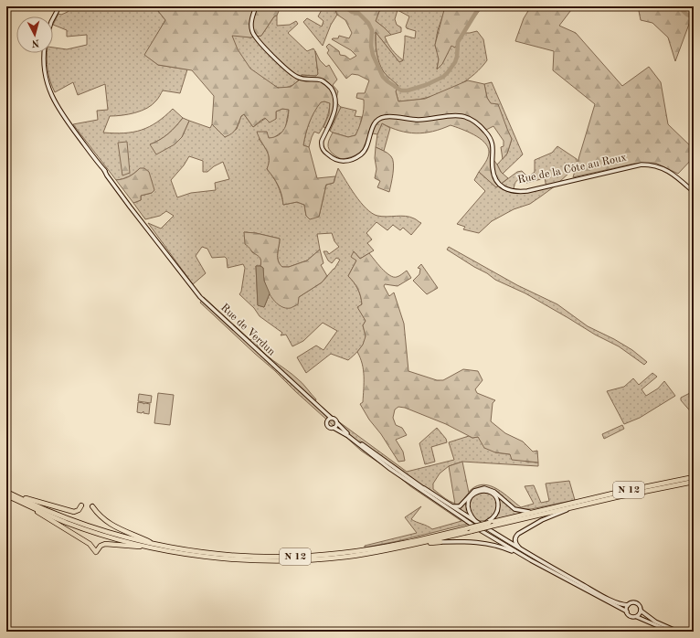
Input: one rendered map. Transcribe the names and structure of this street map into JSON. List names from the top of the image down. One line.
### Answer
{"streets":{"highway":["N 12"],"main road":["Rue de la Côte au Roux","Rue de Verdun"]},"north":"bottom"}
